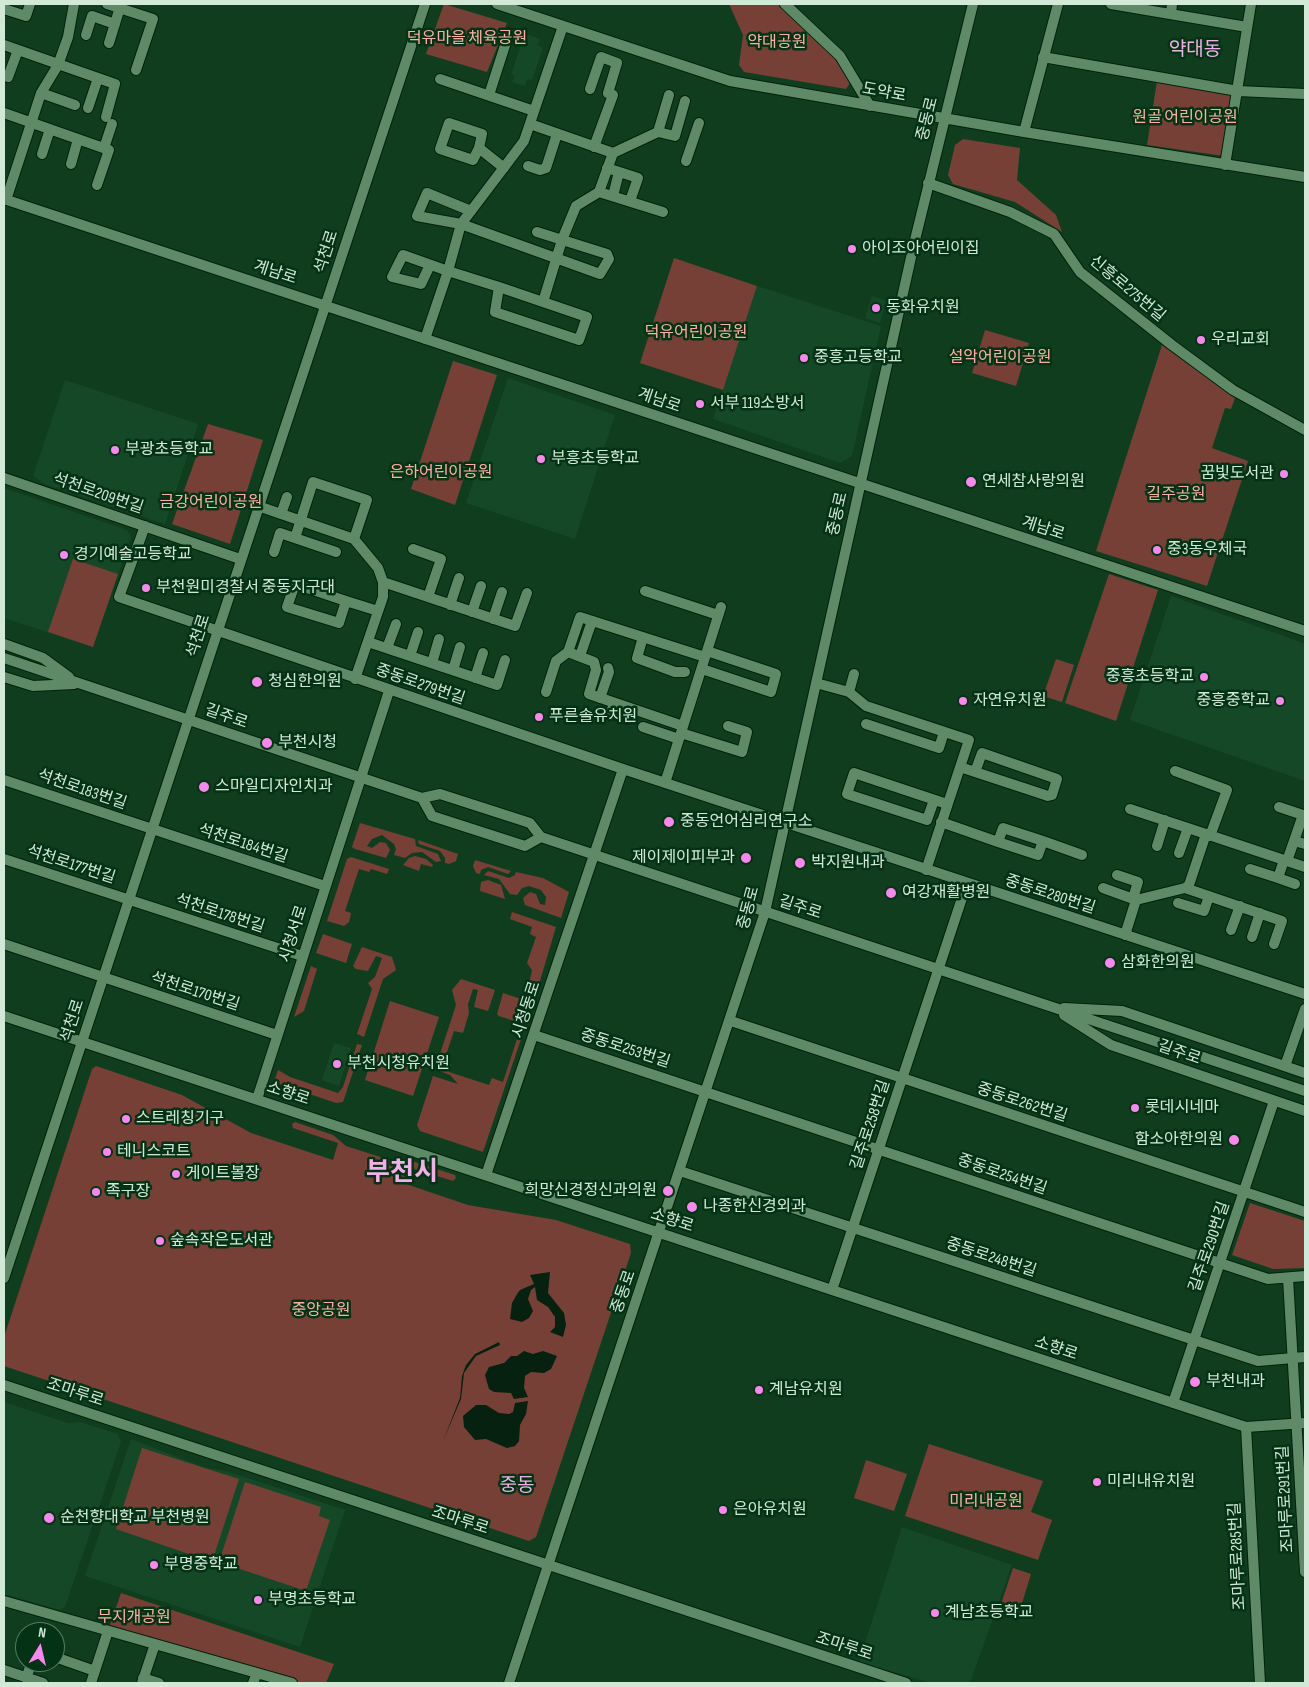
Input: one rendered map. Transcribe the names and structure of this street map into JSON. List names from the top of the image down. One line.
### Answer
{"streets":{"street":["도약로","중동로","석천로","계남로","신흥로275번길","석천로209번길","중동로279번길","길주로","석천로183번길","석천로184번길","석천로177번길","중동로280번길","석천로178번길","시청서로","석천로170번길","시청동로","중동로253번길","소향로","중동로262번길","길주로258번길","중동로254번길","길주로290번길","중동로248번길","조마루로","조마루로291번길","조마루로285번길"]},"crossings":[["도약로","중동로"],["중동로","계남로"],["중동로","신흥로275번길"],["중동로","중동로279번길"],["중동로","길주로"],["중동로","중동로280번길"],["중동로","중동로253번길"],["중동로","소향로"],["중동로","중동로262번길"],["중동로","중동로254번길"],["중동로","중동로248번길"],["중동로","조마루로"],["석천로","계남로"],["석천로","석천로209번길"],["석천로","중동로279번길"],["석천로","길주로"],["석천로","석천로183번길"],["석천로","석천로184번길"],["석천로","석천로177번길"],["석천로","석천로178번길"],["석천로","석천로170번길"],["석천로","소향로"],["석천로209번길","중동로279번길"],["중동로279번길","중동로280번길"],["중동로279번길","시청서로"],["중동로279번길","시청동로"],["길주로","시청서로"],["길주로","시청동로"],["길주로","길주로258번길"],["길주로","길주로290번길"],["석천로183번길","석천로184번길"],["석천로184번길","시청서로"],["석천로177번길","석천로178번길"],["중동로280번길","길주로258번길"],["석천로178번길","시청서로"],["시청서로","석천로170번길"],["시청서로","소향로"],["시청동로","중동로253번길"],["시청동로","소향로"],["중동로253번길","중동로254번길"],["소향로","길주로258번길"],["소향로","길주로290번길"],["소향로","조마루로291번길"],["소향로","조마루로285번길"],["중동로262번길","길주로258번길"],["중동로262번길","길주로290번길"],["길주로258번길","중동로254번길"],["길주로258번길","중동로248번길"],["중동로254번길","길주로290번길"],["길주로290번길","중동로248번길"]],"districts":["약대동","부천시","중동"],"parks":["덕유마을 체육공원","약대공원","원골 어린이공원","덕유어린이공원","설악어린이공원","은하어린이공원","길주공원","금강어린이공원","중앙공원","미리내공원","무지개공원"],"places":["아이조아어린이집","동화유치원","우리교회","중흥고등학교","서부 119소방서","부광초등학교","부흥초등학교","꿈빛도서관","연세참사랑의원","중3동우체국","경기예술고등학교","부천원미경찰서 중동지구대","중흥초등학교","청심한의원","자연유치원","중흥중학교","푸른솔유치원","부천시청","스마일디자인치과","중동언어심리연구소","제이제이피부과","박지원내과","여강재활병원","삼화한의원","부천시청유치원","롯데시네마","스트레칭기구","함소아한의원","테니스코트","게이트볼장","희망신경정신과의원","족구장","나종한신경외과","숲속작은도서관","부천내과","계남유치원","미리내유치원","은아유치원","순천향대학교 부천병원","부명중학교","부명초등학교","계남초등학교"],"north":"top"}
